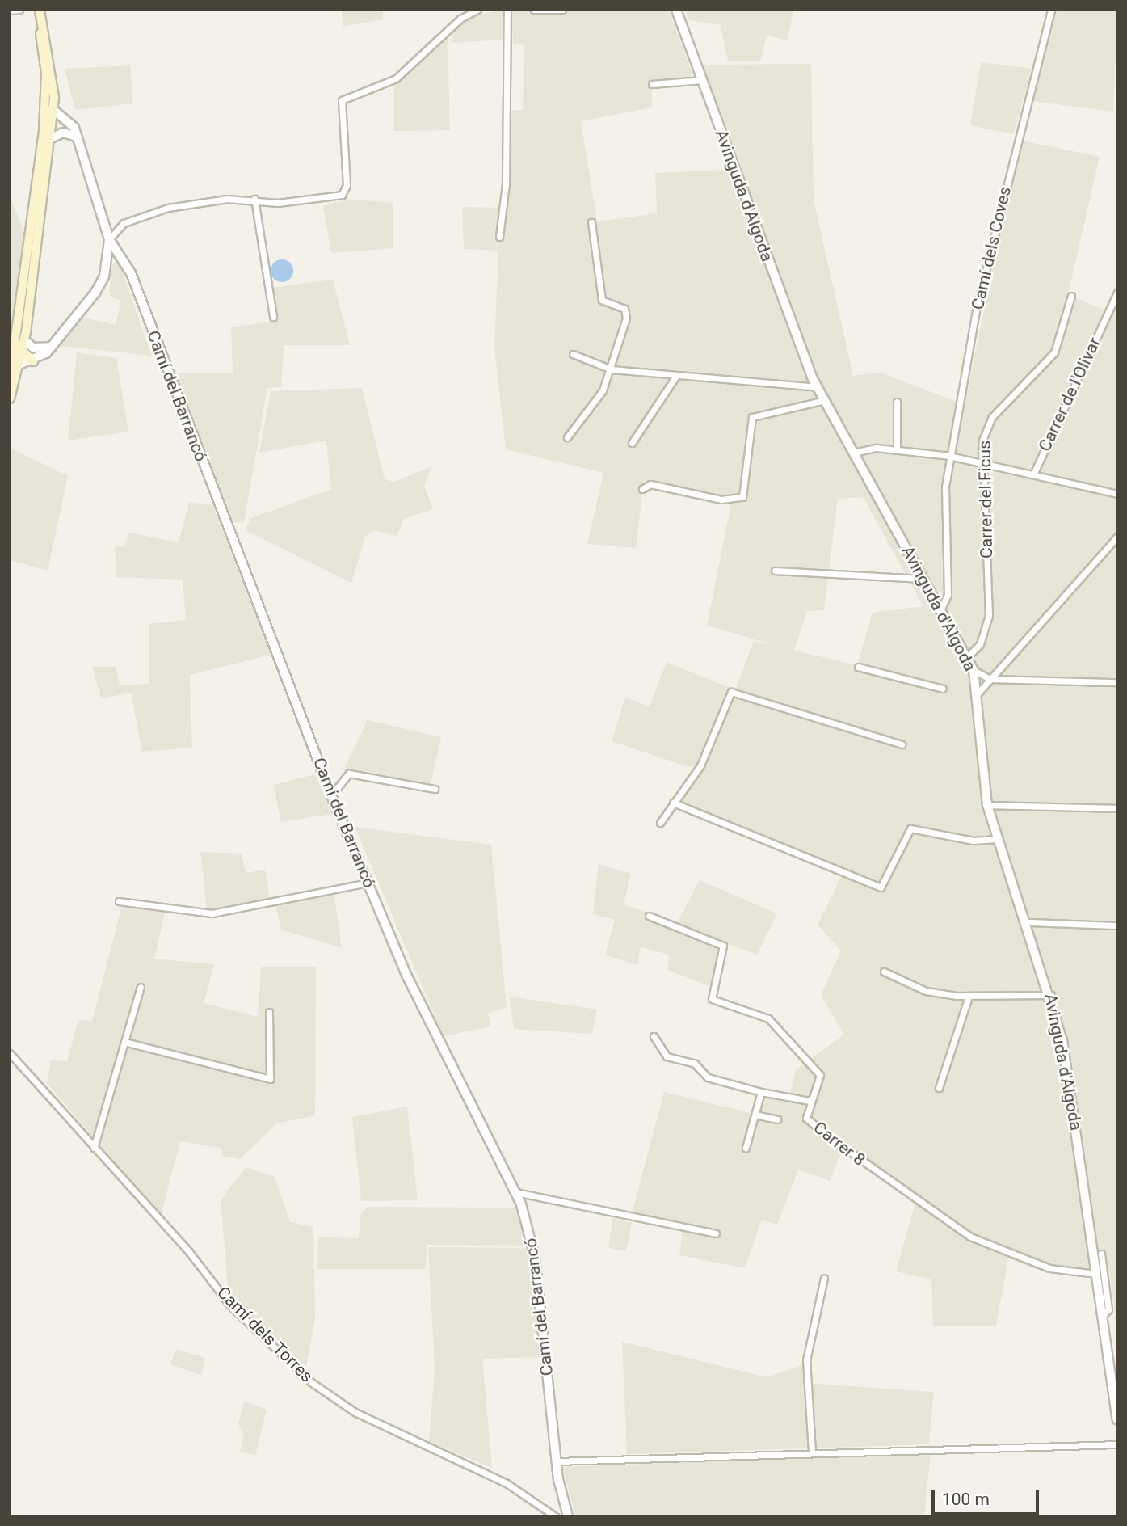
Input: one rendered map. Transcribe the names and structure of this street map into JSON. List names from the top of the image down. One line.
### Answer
{"streets":{"street":["Avinguda d'Algoda","Camí dels Coves","Carrer de l'Olivar","Camí del Barrancó","Carrer del Ficus","Carrer 8","Camí dels Torres"]},"crossings":[["Avinguda d'Algoda","Camí dels Coves"],["Avinguda d'Algoda","Carrer del Ficus"],["Avinguda d'Algoda","Carrer 8"]],"scale_bar":"100 m"}
